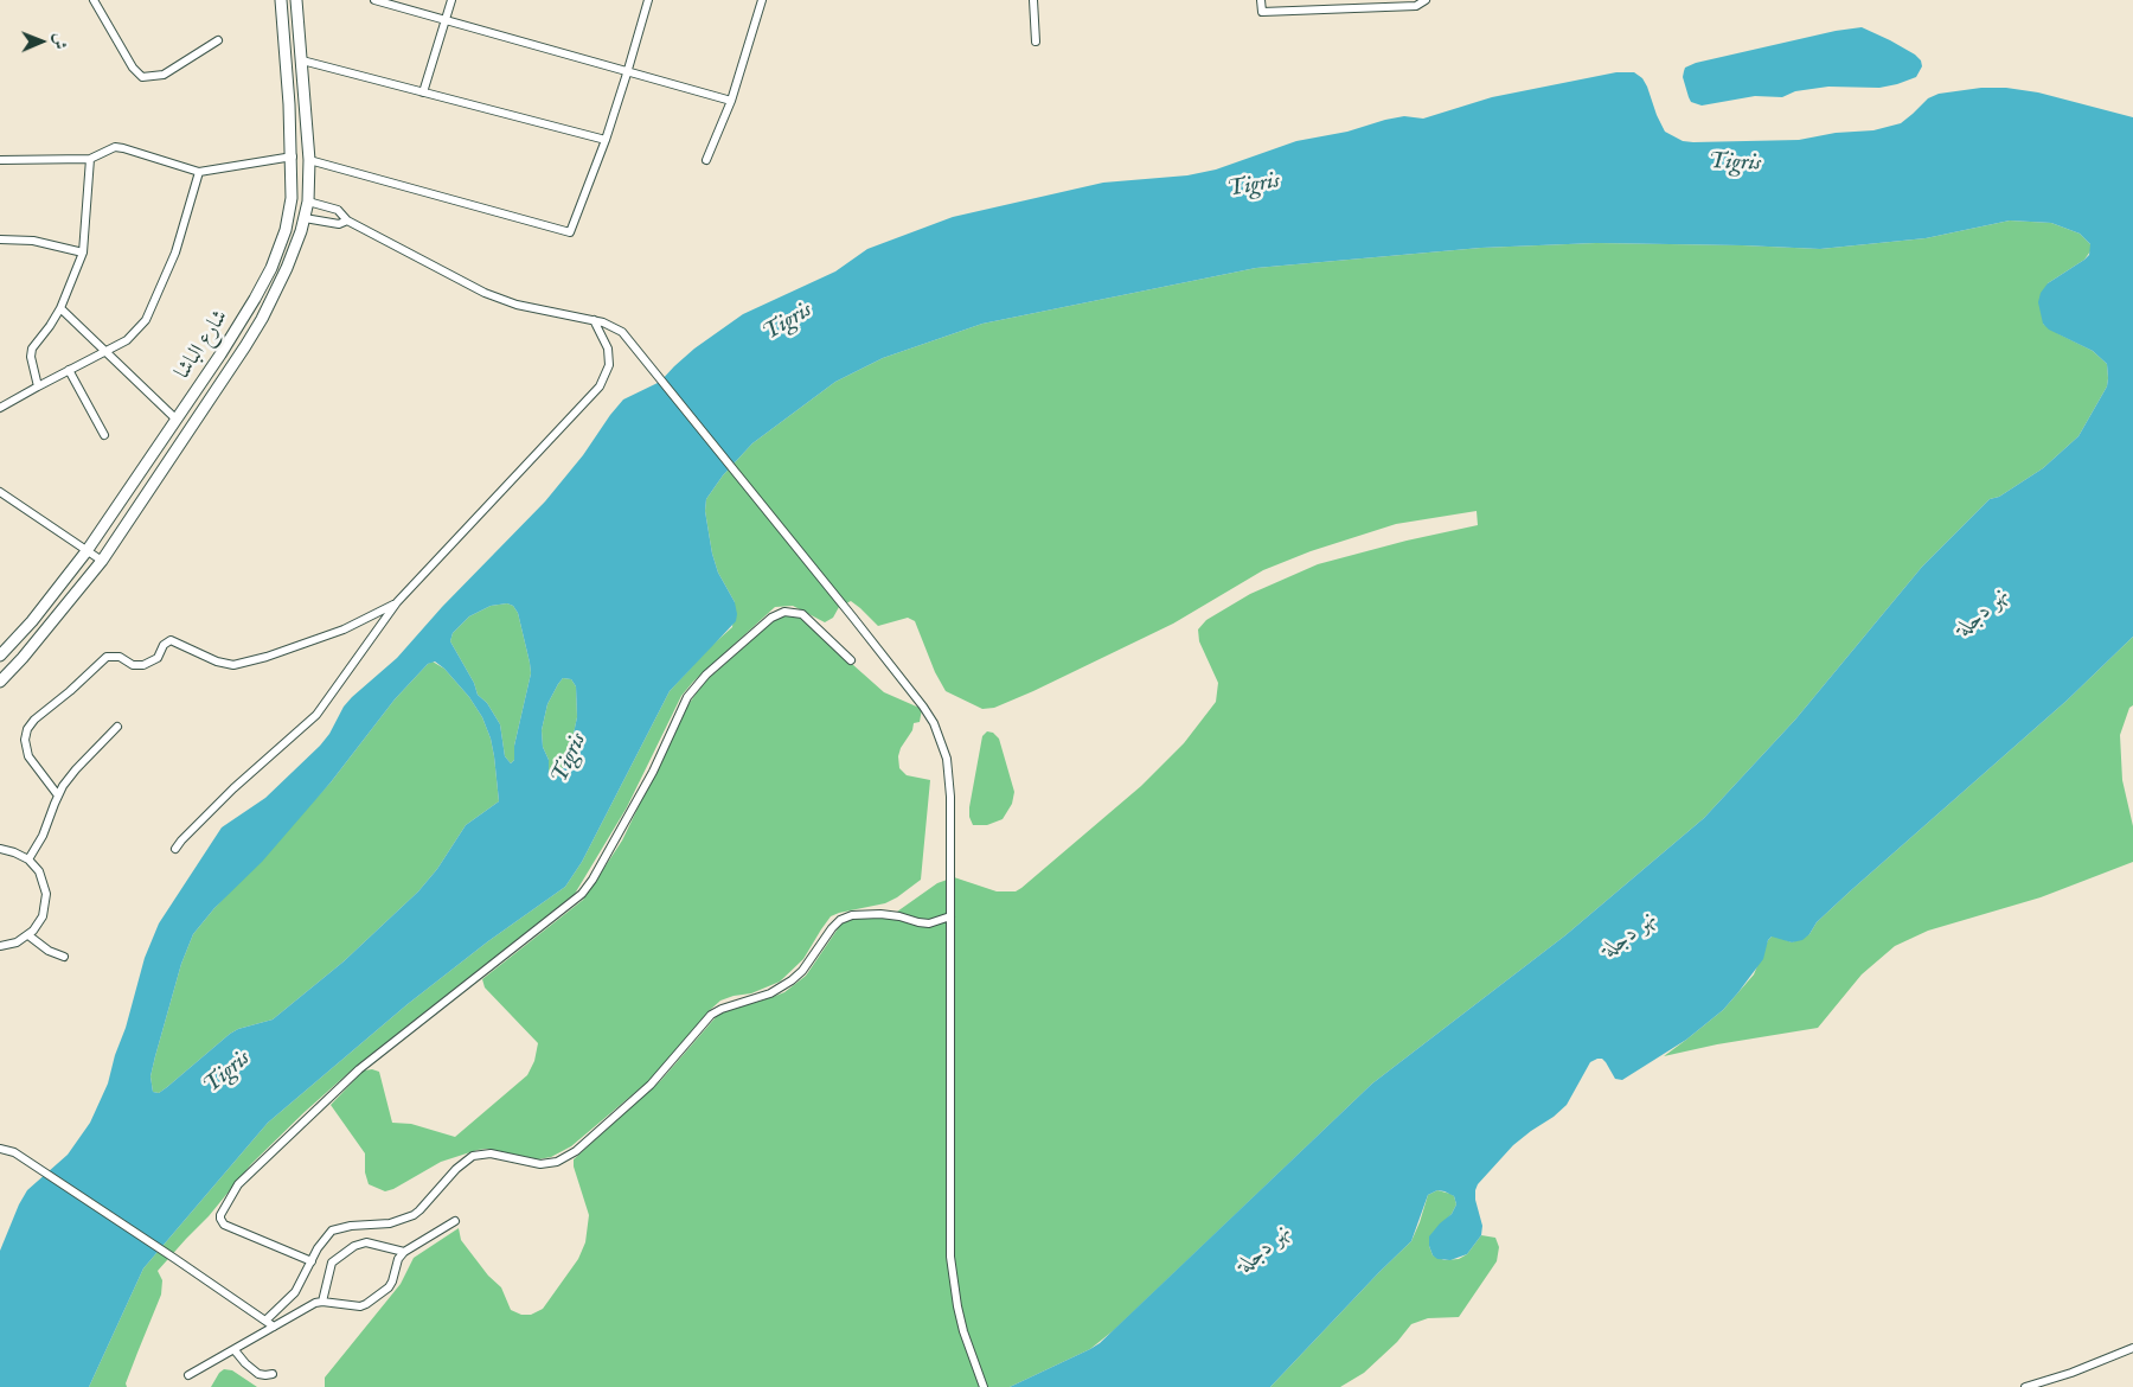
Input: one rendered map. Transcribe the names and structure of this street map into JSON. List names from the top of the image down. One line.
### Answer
{"streets":{"main road":["شارع الباشا"]},"water":["Tigris","نهر دجلة"],"north":"right"}
